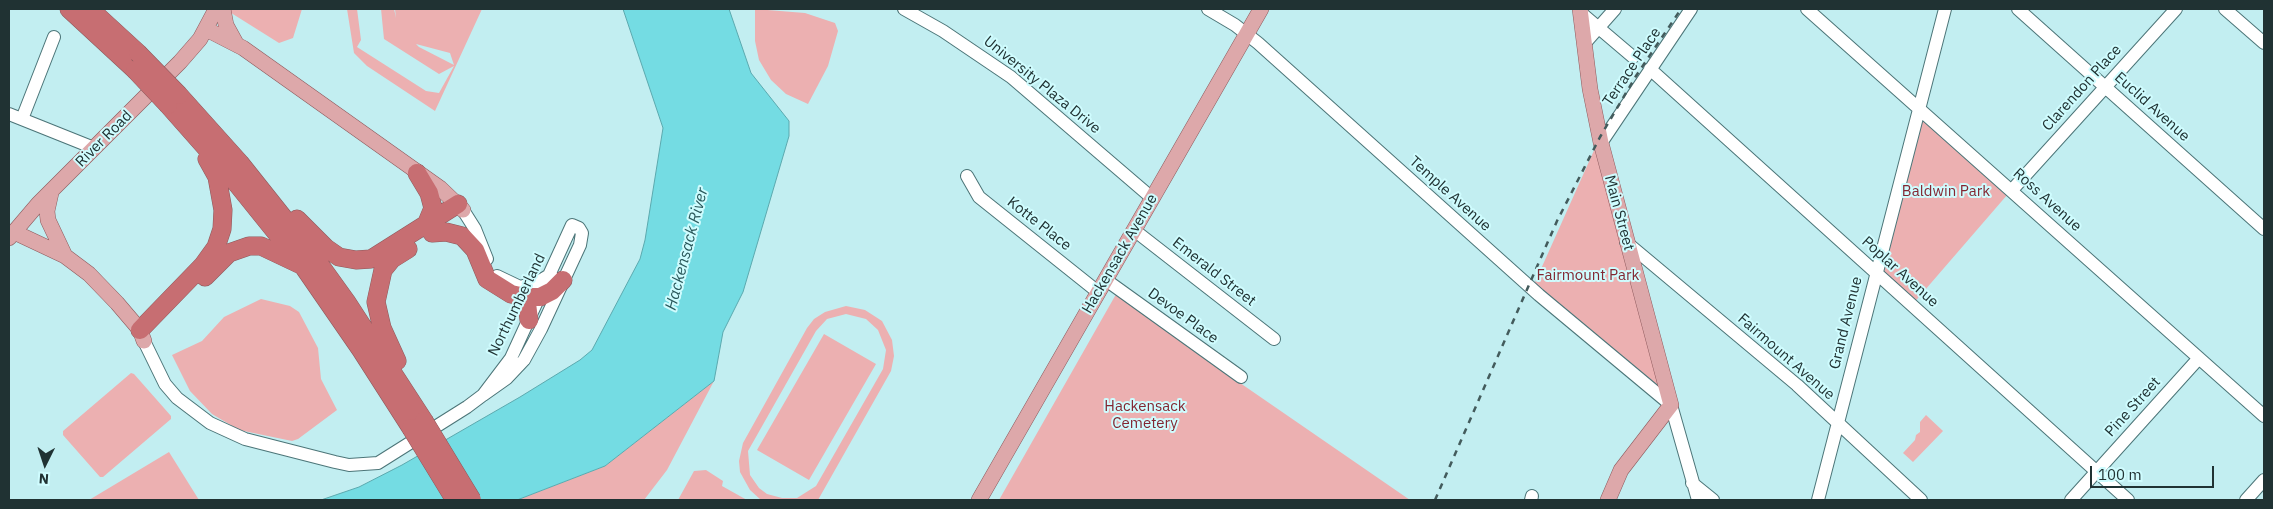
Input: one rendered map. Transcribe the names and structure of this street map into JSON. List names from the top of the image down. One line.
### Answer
{"streets":{"main road":["River Road","Main Street","Hackensack Avenue"],"street":["Terrace Place","University Plaza Drive","Clarendon Place","Euclid Avenue","Temple Avenue","Ross Avenue","Kotte Place","Emerald Street","Poplar Avenue","Northumberland","Devoe Place","Grand Avenue","Fairmount Avenue","Pine Street"]},"crossings":[["Terrace Place","Main Street"],["Terrace Place","Poplar Avenue"],["University Plaza Drive","Hackensack Avenue"],["Clarendon Place","Euclid Avenue"],["Clarendon Place","Ross Avenue"],["Temple Avenue","Main Street"],["Temple Avenue","Hackensack Avenue"],["Ross Avenue","Grand Avenue"],["Ross Avenue","Pine Street"],["Main Street","Fairmount Avenue"],["Kotte Place","Hackensack Avenue"],["Kotte Place","Devoe Place"],["Hackensack Avenue","Emerald Street"],["Hackensack Avenue","Devoe Place"],["Poplar Avenue","Grand Avenue"],["Poplar Avenue","Pine Street"],["Grand Avenue","Fairmount Avenue"]],"water":["Hackensack River"],"parks":["Baldwin Park","Fairmount Park","Hackensack Cemetery"],"scale_bar":"100 m","north":"bottom"}
